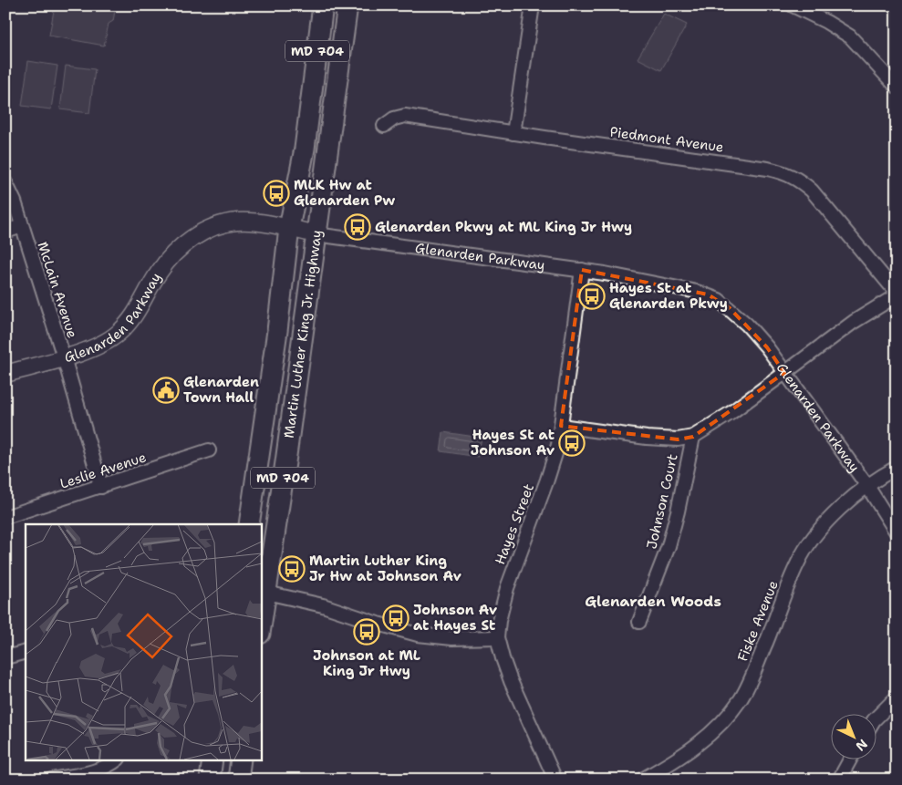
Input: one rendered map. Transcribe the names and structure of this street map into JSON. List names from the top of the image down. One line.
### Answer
{"streets":{"main road":["MD 704","Martin Luther King Jr. Highway"],"street":["Piedmont Avenue","Glenarden Parkway","McLain Avenue","Leslie Avenue","Johnson Court","Hayes Street","Fiske Avenue"]},"crossings":[["Glenarden Parkway","McLain Avenue"],["Glenarden Parkway","Martin Luther King Jr. Highway"],["Glenarden Parkway","Hayes Street"],["Glenarden Parkway","Fiske Avenue"],["McLain Avenue","Leslie Avenue"]],"districts":["Glenarden Woods"],"places":{"bus stop":["MLK Hw at Glenarden Pw","Glenarden Pkwy at ML King Jr Hwy","Hayes St at Glenarden Pkwy","Hayes St at Johnson Av","Martin Luther King Jr Hw at Johnson Av","Johnson Av at Hayes St","Johnson at ML King Jr Hwy"],"public building":["Glenarden Town Hall"]},"north":"bottom right"}
